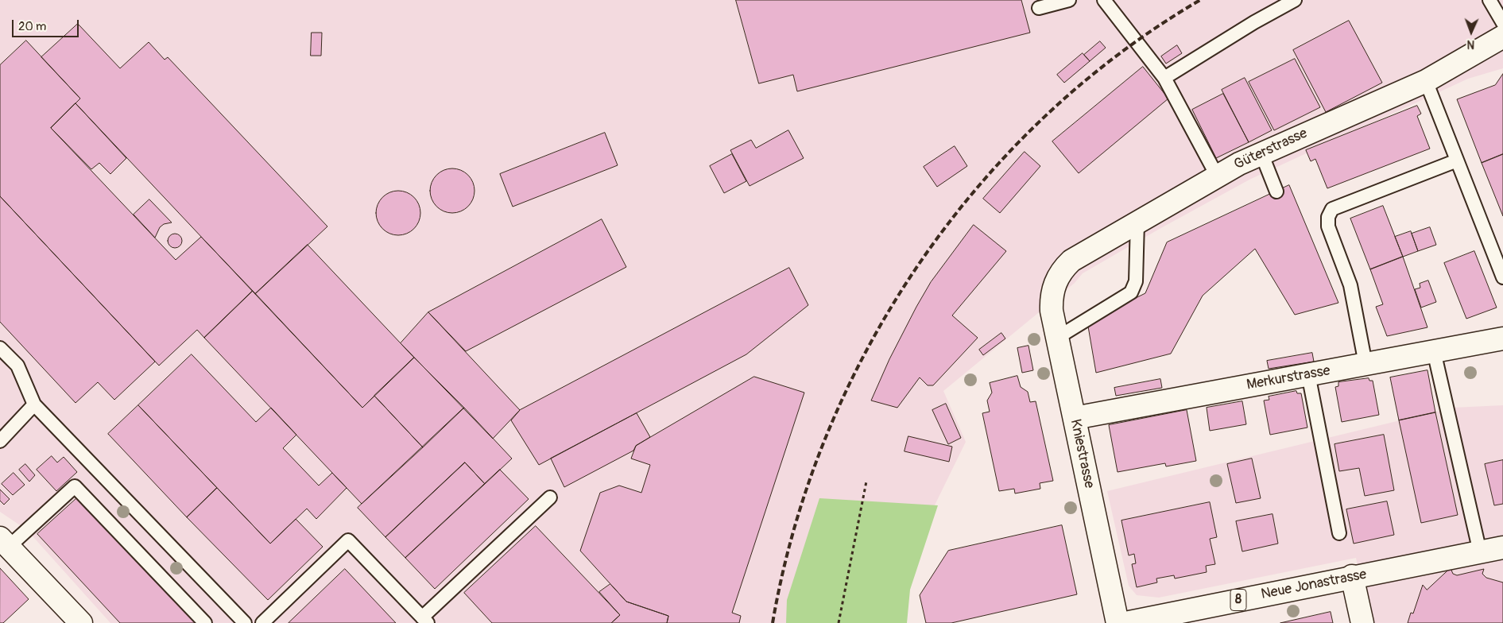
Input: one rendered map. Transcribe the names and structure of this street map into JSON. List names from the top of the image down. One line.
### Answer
{"streets":{"street":["Güterstrasse","Merkurstrasse","Kniestrasse","Neue Jonastrasse","8"]},"crossings":[["Güterstrasse","Kniestrasse"],["Merkurstrasse","Kniestrasse"]],"scale_bar":"20 m","north":"bottom"}
